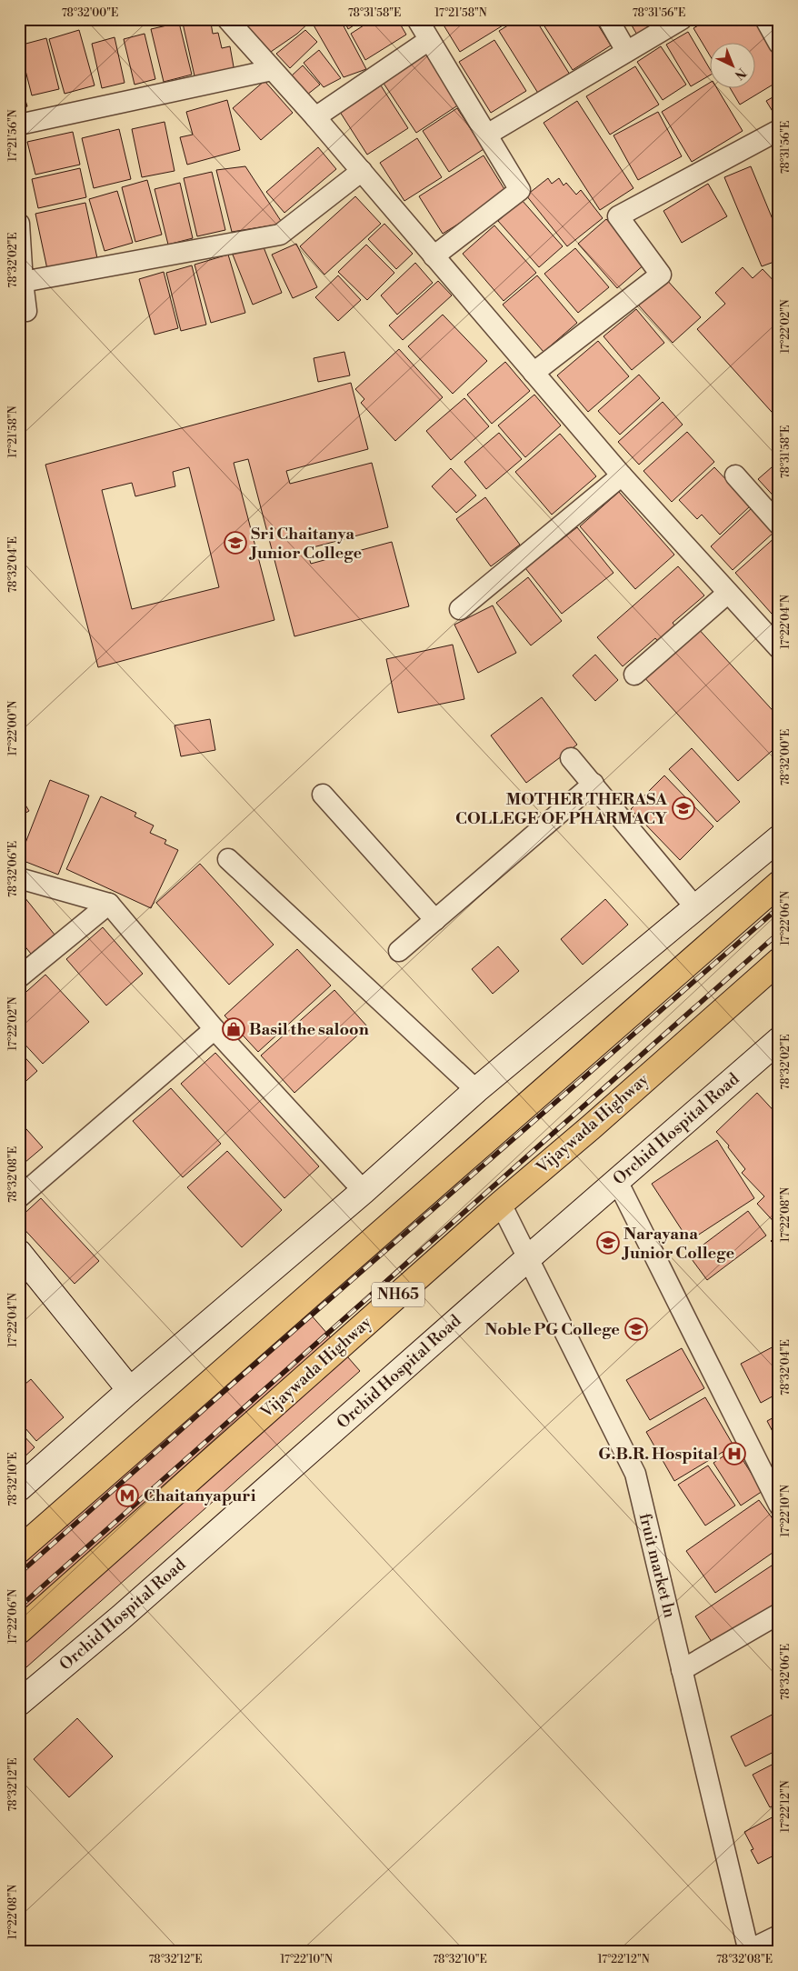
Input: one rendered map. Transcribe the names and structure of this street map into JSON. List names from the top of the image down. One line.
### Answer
{"streets":{"highway":["Vijaywada Highway","NH65"],"street":["Orchid Hospital Road","fruit market ln"]},"crossings":[["Vijaywada Highway","fruit market ln"],["Orchid Hospital Road","fruit market ln"]],"places":{"school or university":["Sri Chaitanya Junior College","MOTHER THERASA COLLEGE OF PHARMACY","Narayana Junior College","Noble PG College"],"shop":["Basil the saloon"],"hospital":["G.B.R. Hospital"],"metro station":["Chaitanyapuri"]},"north":"bottom right","coordinates":["78°32'00\"E","78°31'58\"E","17°21'58\"N","78°31'56\"E","17°21'56\"N","78°32'02\"E","17°22'02\"N","78°32'04\"E","17°22'04\"N","17°22'00\"N","78°32'06\"E","17°22'06\"N","78°32'08\"E","17°22'08\"N","78°32'10\"E","17°22'10\"N","78°32'12\"E","17°22'12\"N"]}
